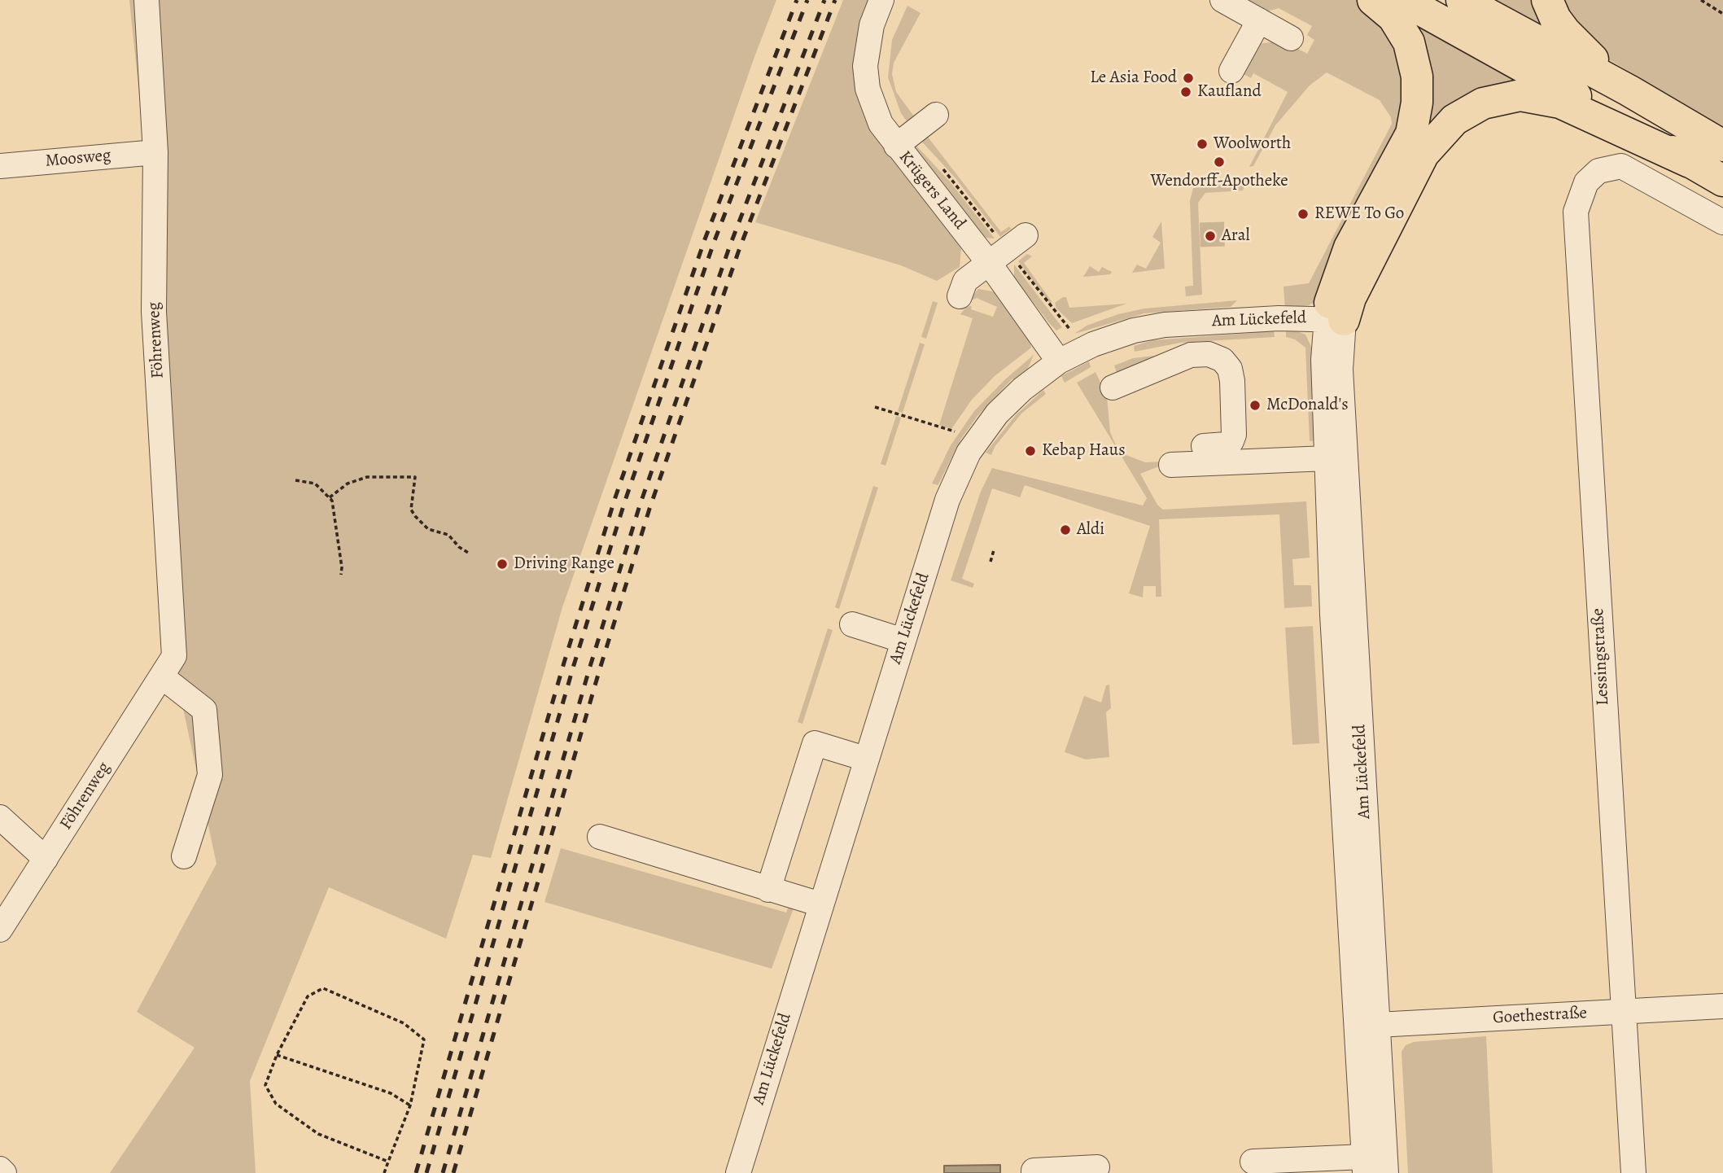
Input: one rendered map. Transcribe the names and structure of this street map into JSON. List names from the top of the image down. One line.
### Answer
{"streets":{"street":["Moosweg","Krügers Land","Am Lückefeld","Föhrenweg","Lessingstraße","Goethestraße"]},"crossings":[["Moosweg","Föhrenweg"],["Krügers Land","Am Lückefeld"],["Am Lückefeld","Goethestraße"],["Lessingstraße","Goethestraße"]],"places":["Le Asia Food","Kaufland","Woolworth","Wendorff-Apotheke","REWE To Go","Aral","McDonald's","Kebap Haus","Aldi","Driving Range"]}
